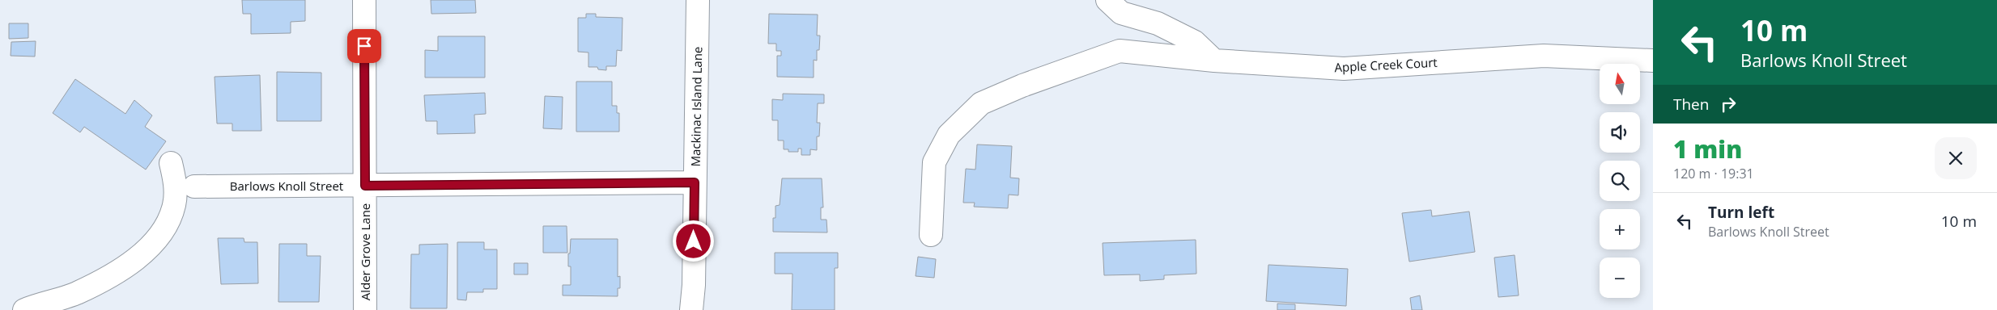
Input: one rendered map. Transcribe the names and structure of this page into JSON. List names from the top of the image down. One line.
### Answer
{"streets":{"street":["Apple Creek Court","Mackinac Island Lane","Barlows Knoll Street","Alder Grove Lane"]},"crossings":[["Mackinac Island Lane","Barlows Knoll Street"],["Barlows Knoll Street","Alder Grove Lane"]],"north":"top","page":{"turn":["10 m","Barlows Knoll Street"],"map_buttons":["+","−"],"then":"Then","heading":["1 min","120 m · 19:31"],"list":[{"name":"Turn left","note":"Barlows Knoll Street","value":"10 m"}]}}
